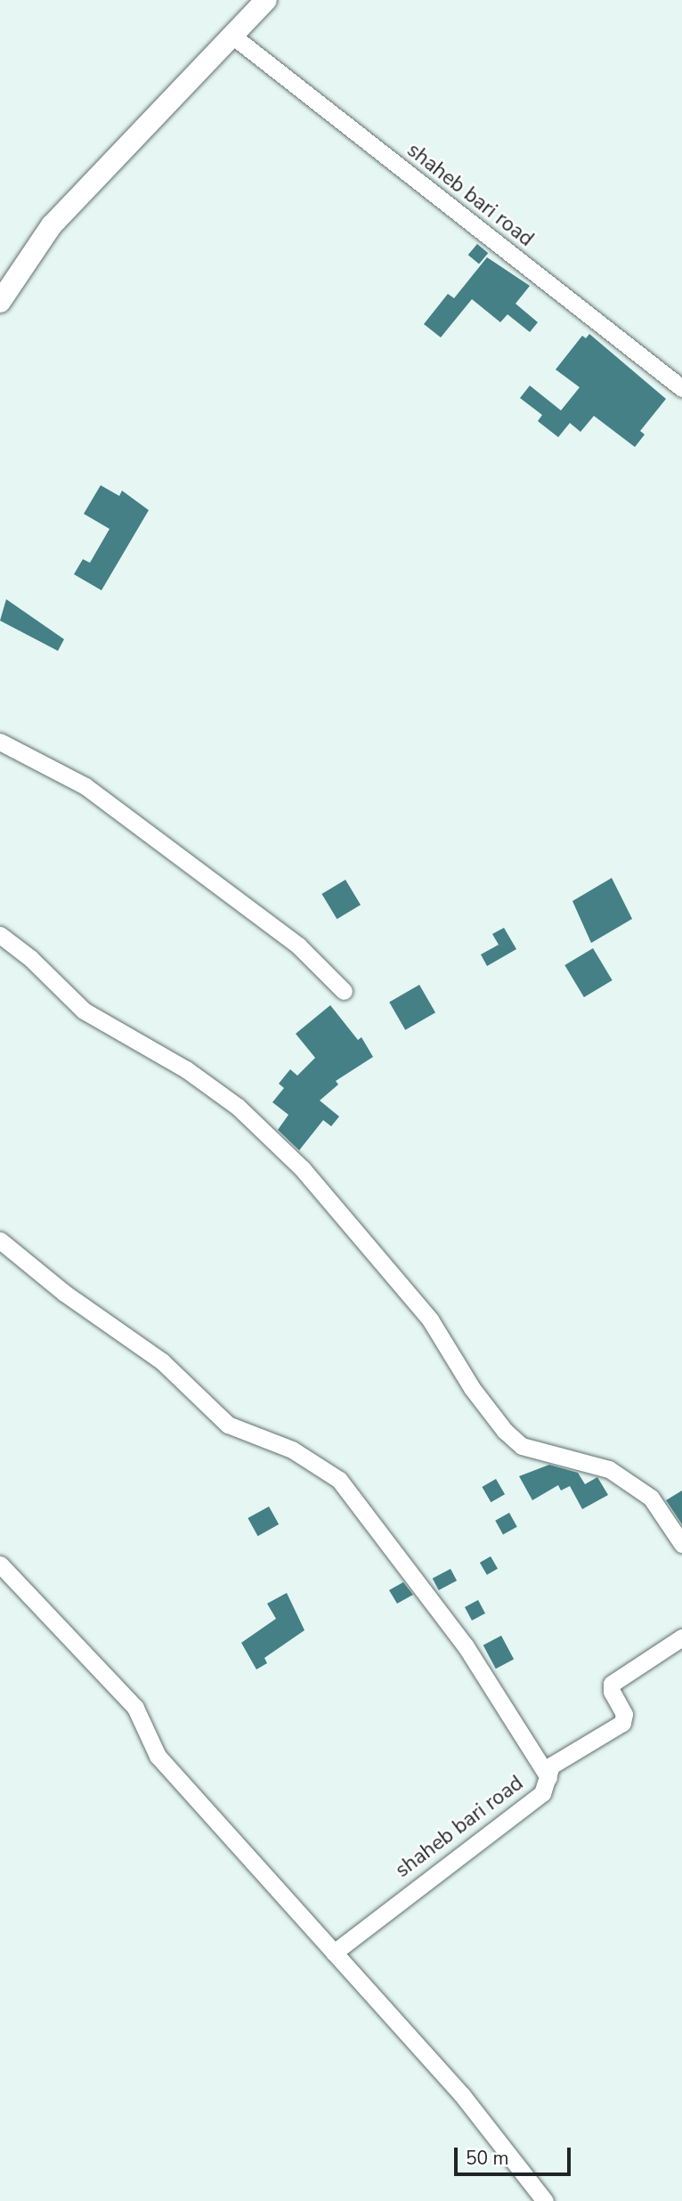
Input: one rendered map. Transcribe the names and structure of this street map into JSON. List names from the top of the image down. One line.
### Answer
{"streets":{"street":["shaheb bari road"]},"scale_bar":"50 m"}
